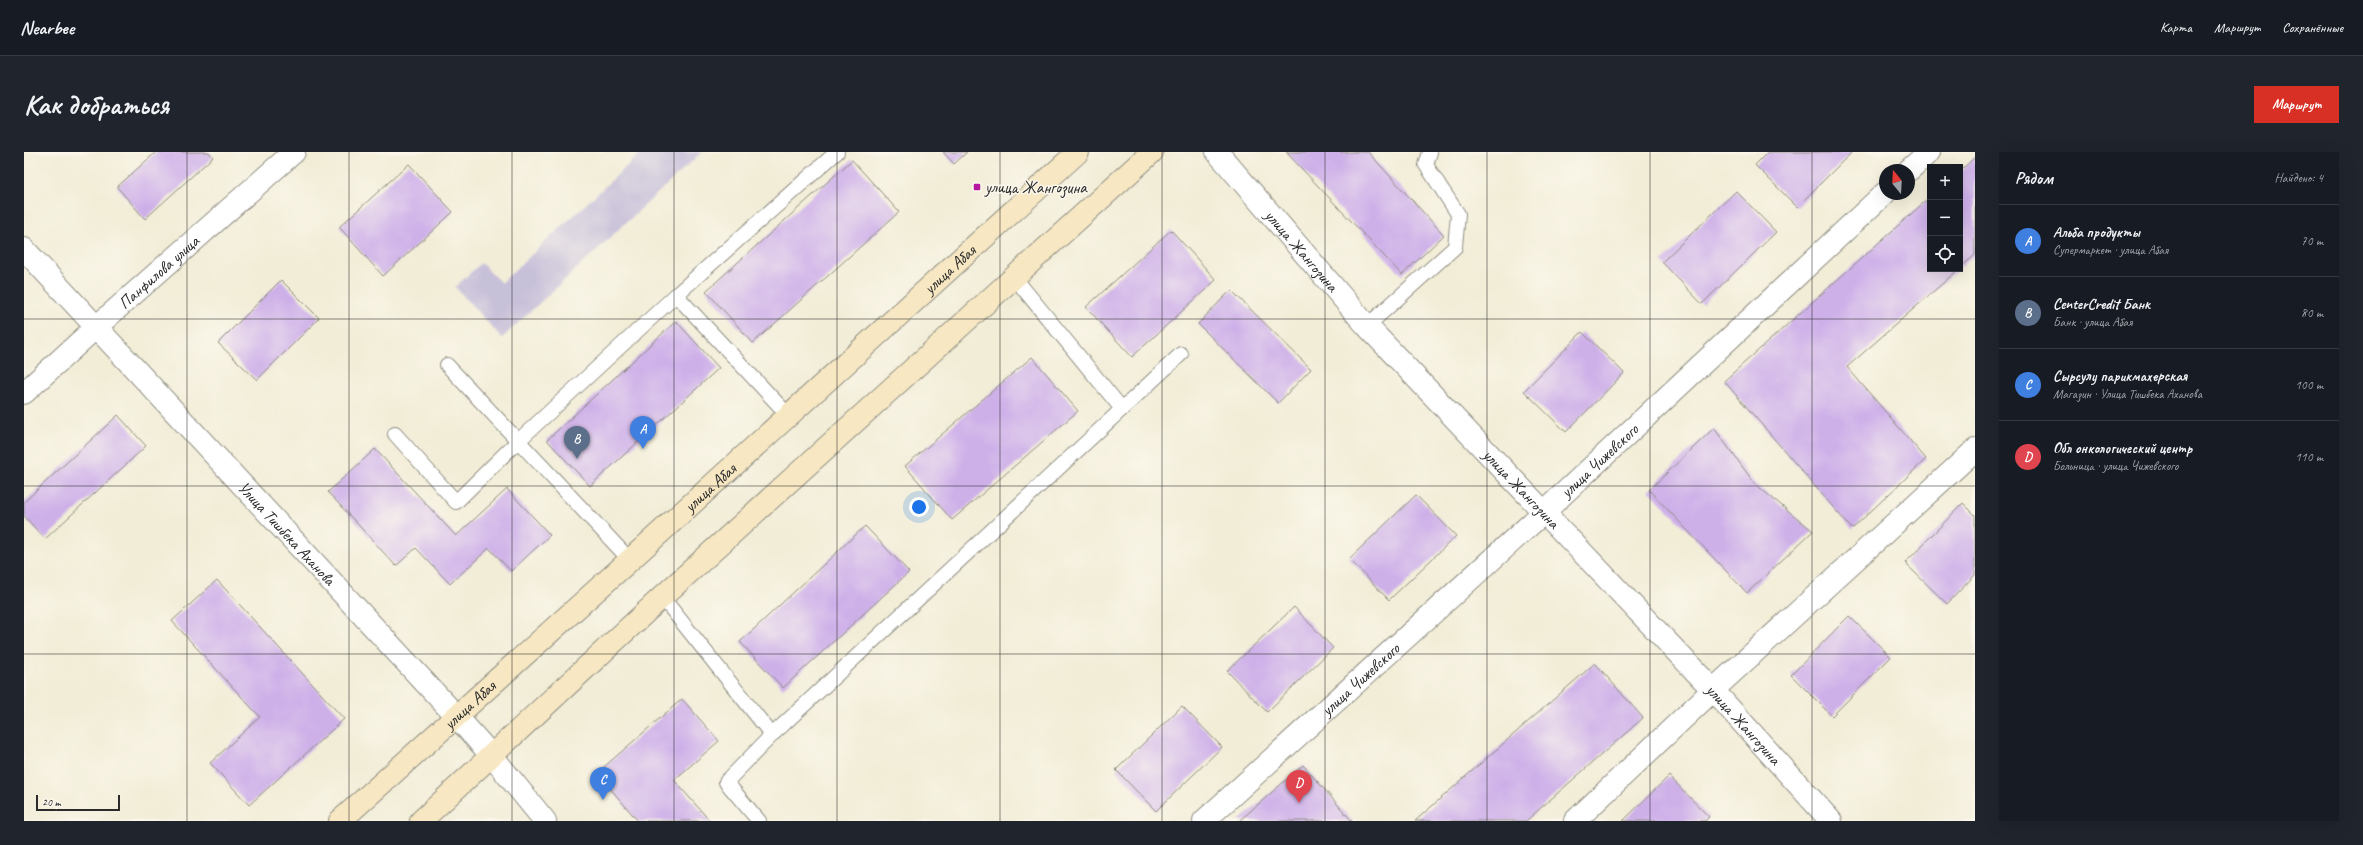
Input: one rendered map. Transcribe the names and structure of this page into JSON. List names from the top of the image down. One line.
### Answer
{"streets":{"main road":["улица Абая"],"street":["улица Жангозина","Панфилова улица","улица Чижевского","Улица Тишбека Аханова"]},"crossings":[["улица Жангозина","улица Чижевского"],["улица Абая","Улица Тишбека Аханова"],["Панфилова улица","Улица Тишбека Аханова"]],"places":{"transit":["улица Жангозина"]},"scale_bar":"20 m","north":"top","page":{"header":"Nearbee","nav":["Карта","Маршрут","Сохранённые"],"buttons":"Маршрут","title":"Как добраться","heading":["Рядом","Найдено: 4"],"map_buttons":["+","−"],"list":[{"mark":"A","name":"Альба продукты","note":"Супермаркет · улица Абая","value":"70 m"},{"mark":"B","name":"CenterCredit Банк","note":"Банк · улица Абая","value":"80 m"},{"mark":"C","name":"Сырсулу парикмахерская","note":"Магазин · Улица Тишбека Аханова","value":"100 m"},{"mark":"D","name":"Обл онкологический центр","note":"Больница · улица Чижевского","value":"110 m"}],"pins":["A","B","C","D"],"scale":"20 m"}}
